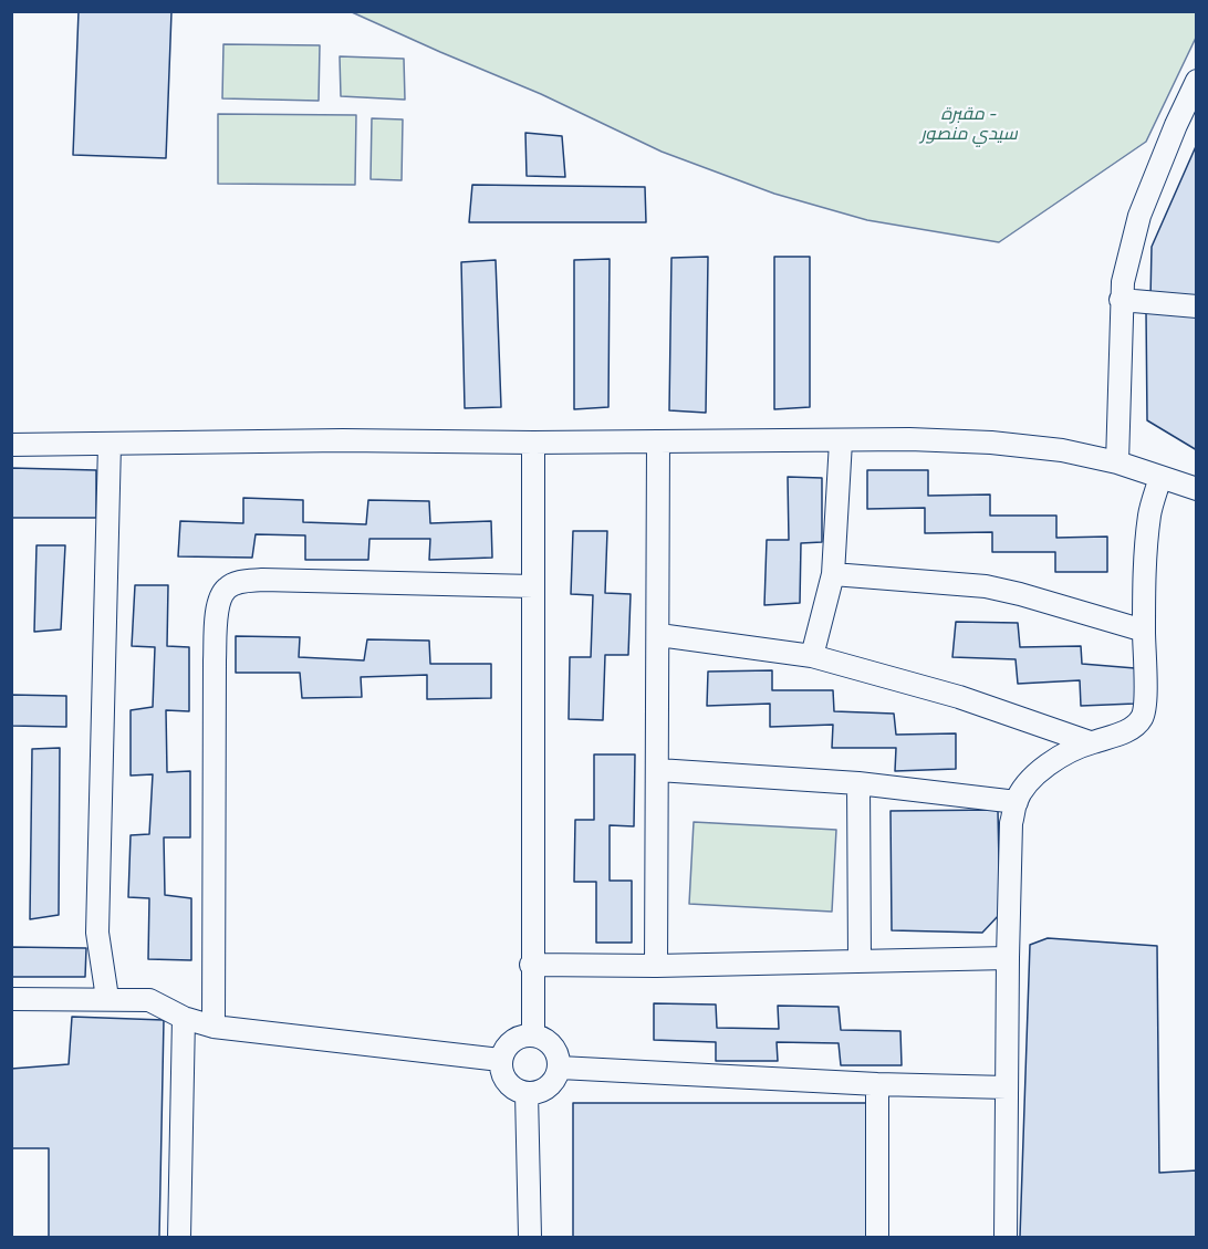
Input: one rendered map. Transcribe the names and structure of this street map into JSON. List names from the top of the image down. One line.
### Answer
{"parks":["مقبرة - سيدي منصور"]}
